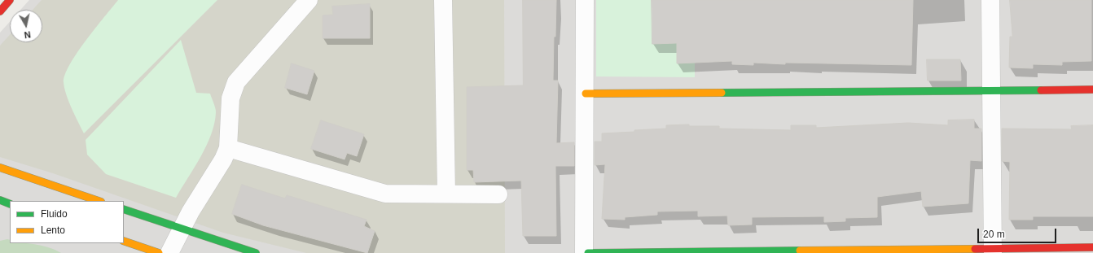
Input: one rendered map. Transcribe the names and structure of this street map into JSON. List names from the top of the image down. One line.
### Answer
{"legend":["Fluido","Lento"],"scale_bar":"20 m","north":"bottom"}
